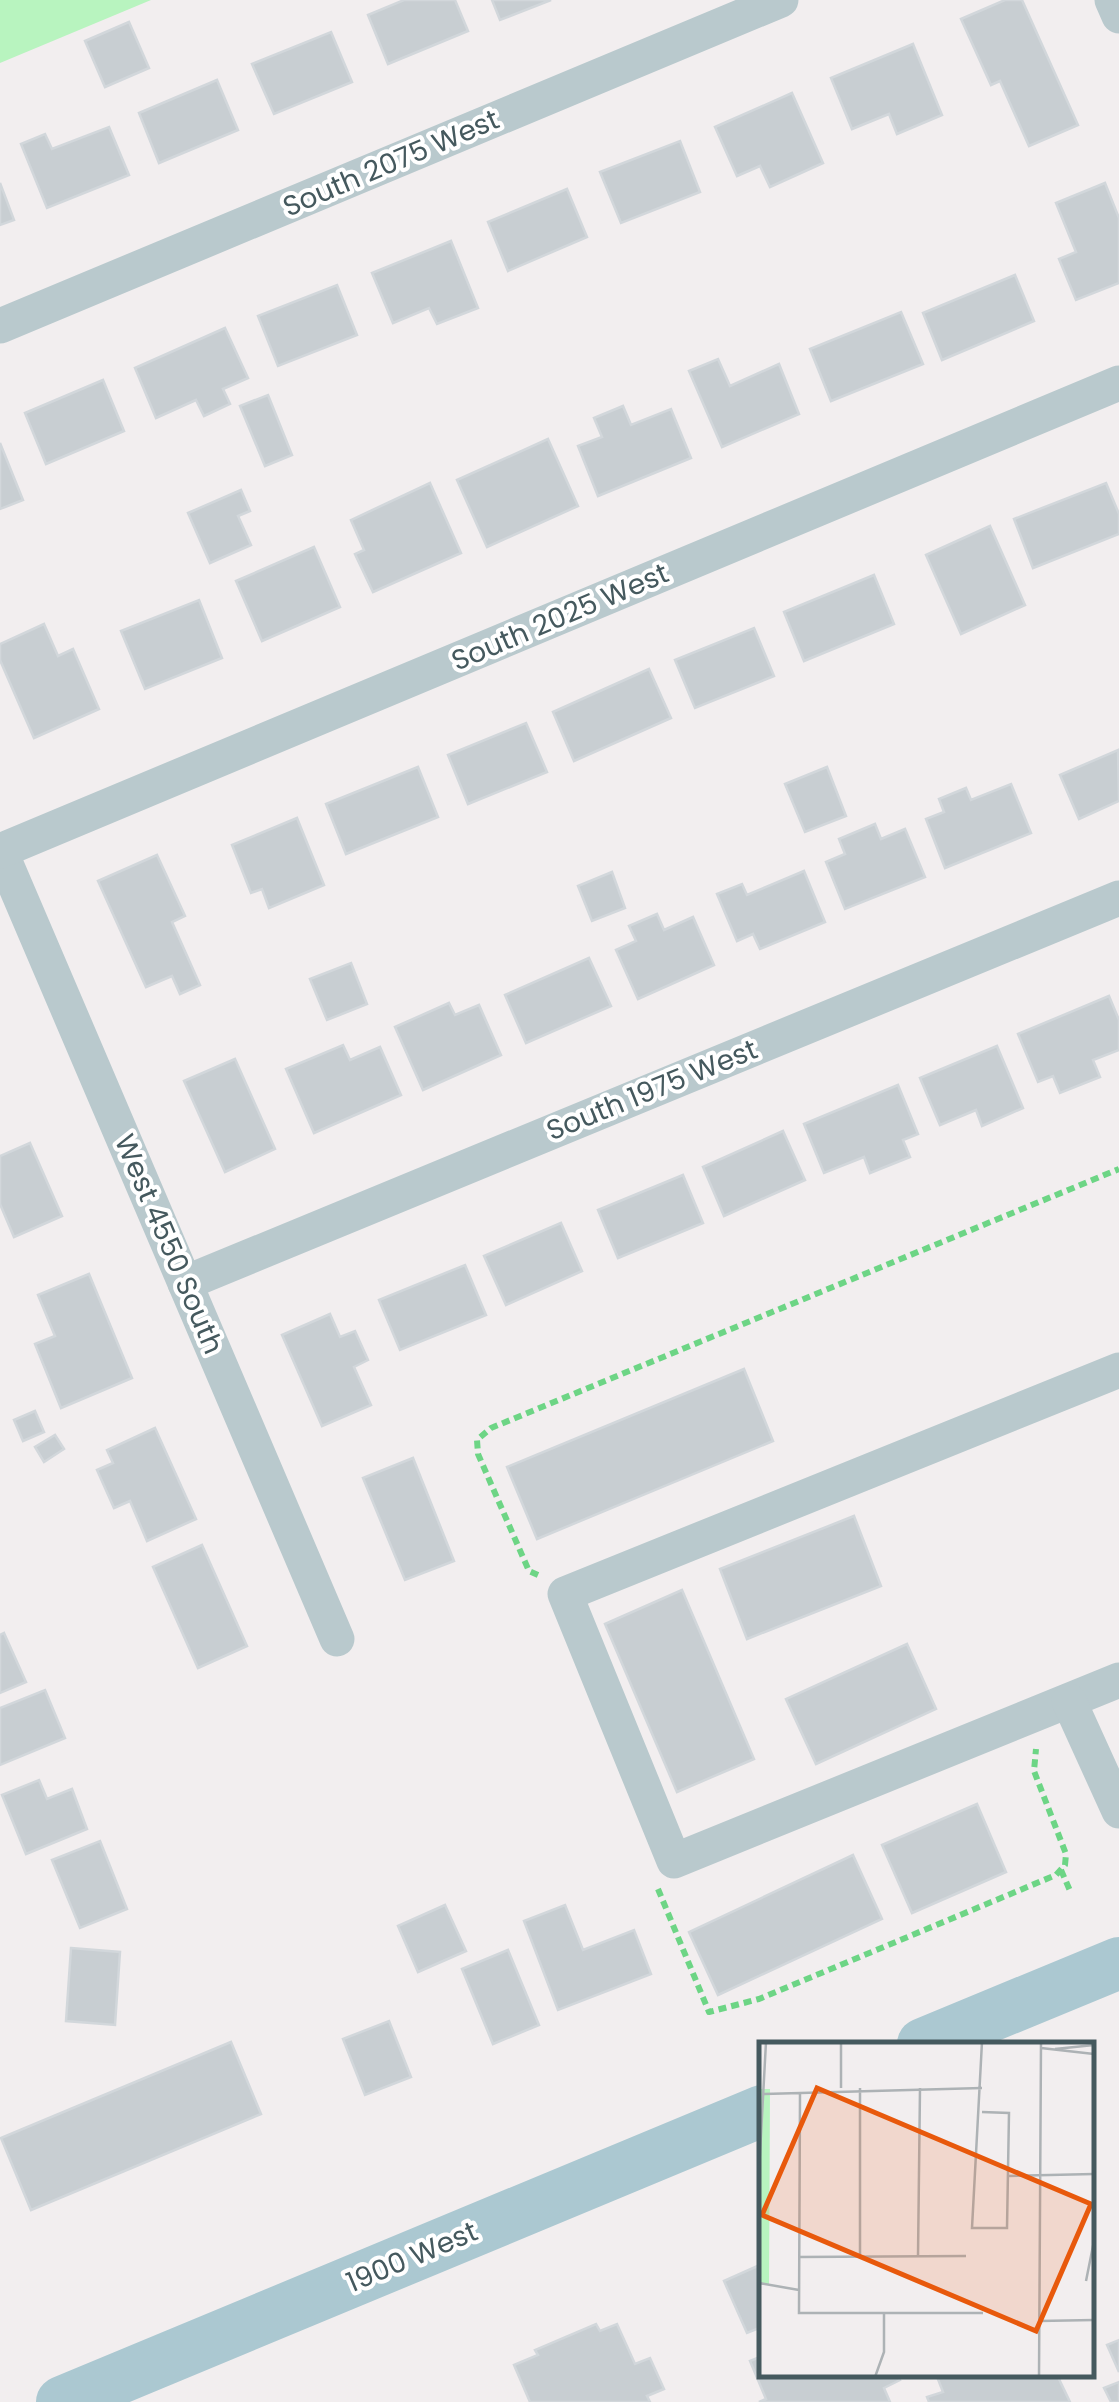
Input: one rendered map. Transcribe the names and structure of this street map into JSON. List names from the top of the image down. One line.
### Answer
{"streets":{"main road":["1900 West"],"street":["South 2075 West","South 2025 West","South 1975 West","West 4550 South"]},"crossings":[["South 2025 West","West 4550 South"],["South 1975 West","West 4550 South"]]}
